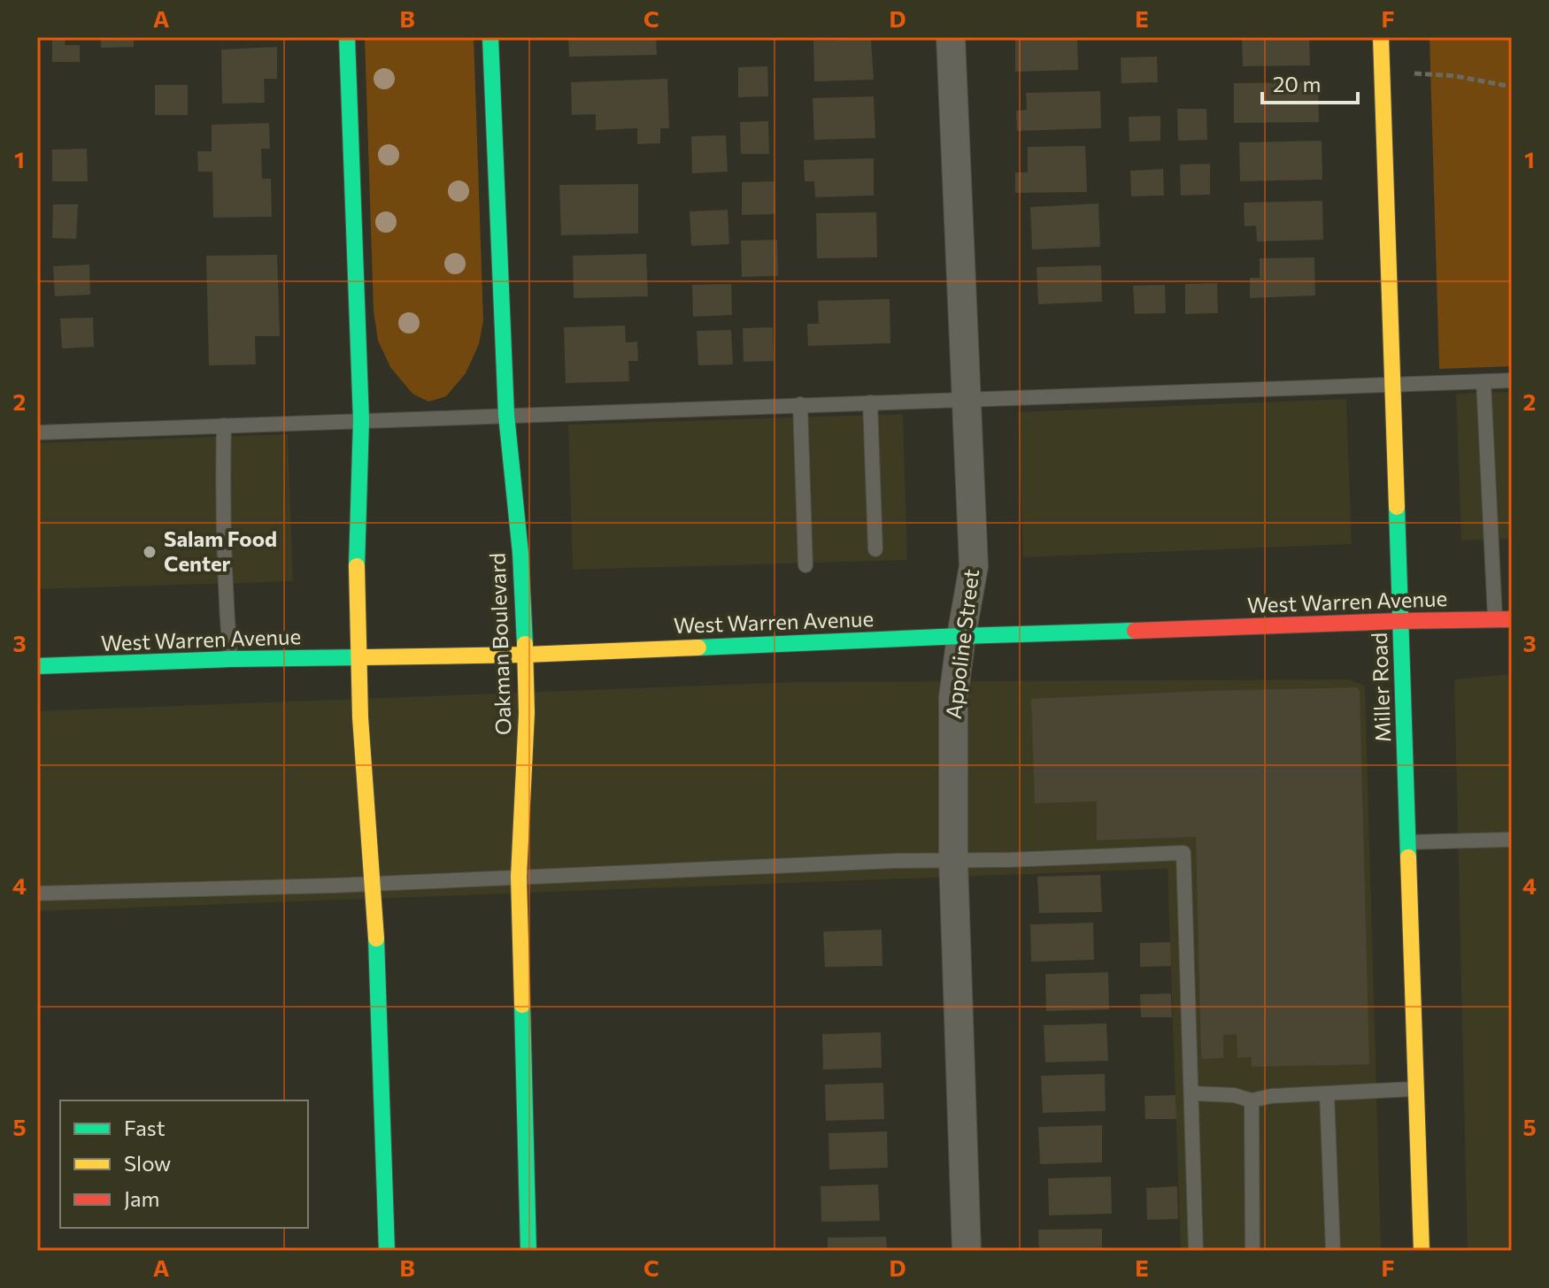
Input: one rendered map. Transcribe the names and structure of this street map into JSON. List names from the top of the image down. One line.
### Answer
{"streets":{"street":["West Warren Avenue","Oakman Boulevard","Appoline Street","Miller Road"]},"crossings":[["West Warren Avenue","Oakman Boulevard"],["West Warren Avenue","Appoline Street"],["West Warren Avenue","Miller Road"]],"places":["Salam Food Center"],"legend":["Fast","Slow","Jam"],"scale_bar":"20 m","grid":{"columns":["A","B","C","D","E","F"],"rows":["1","2","3","4","5"]}}
